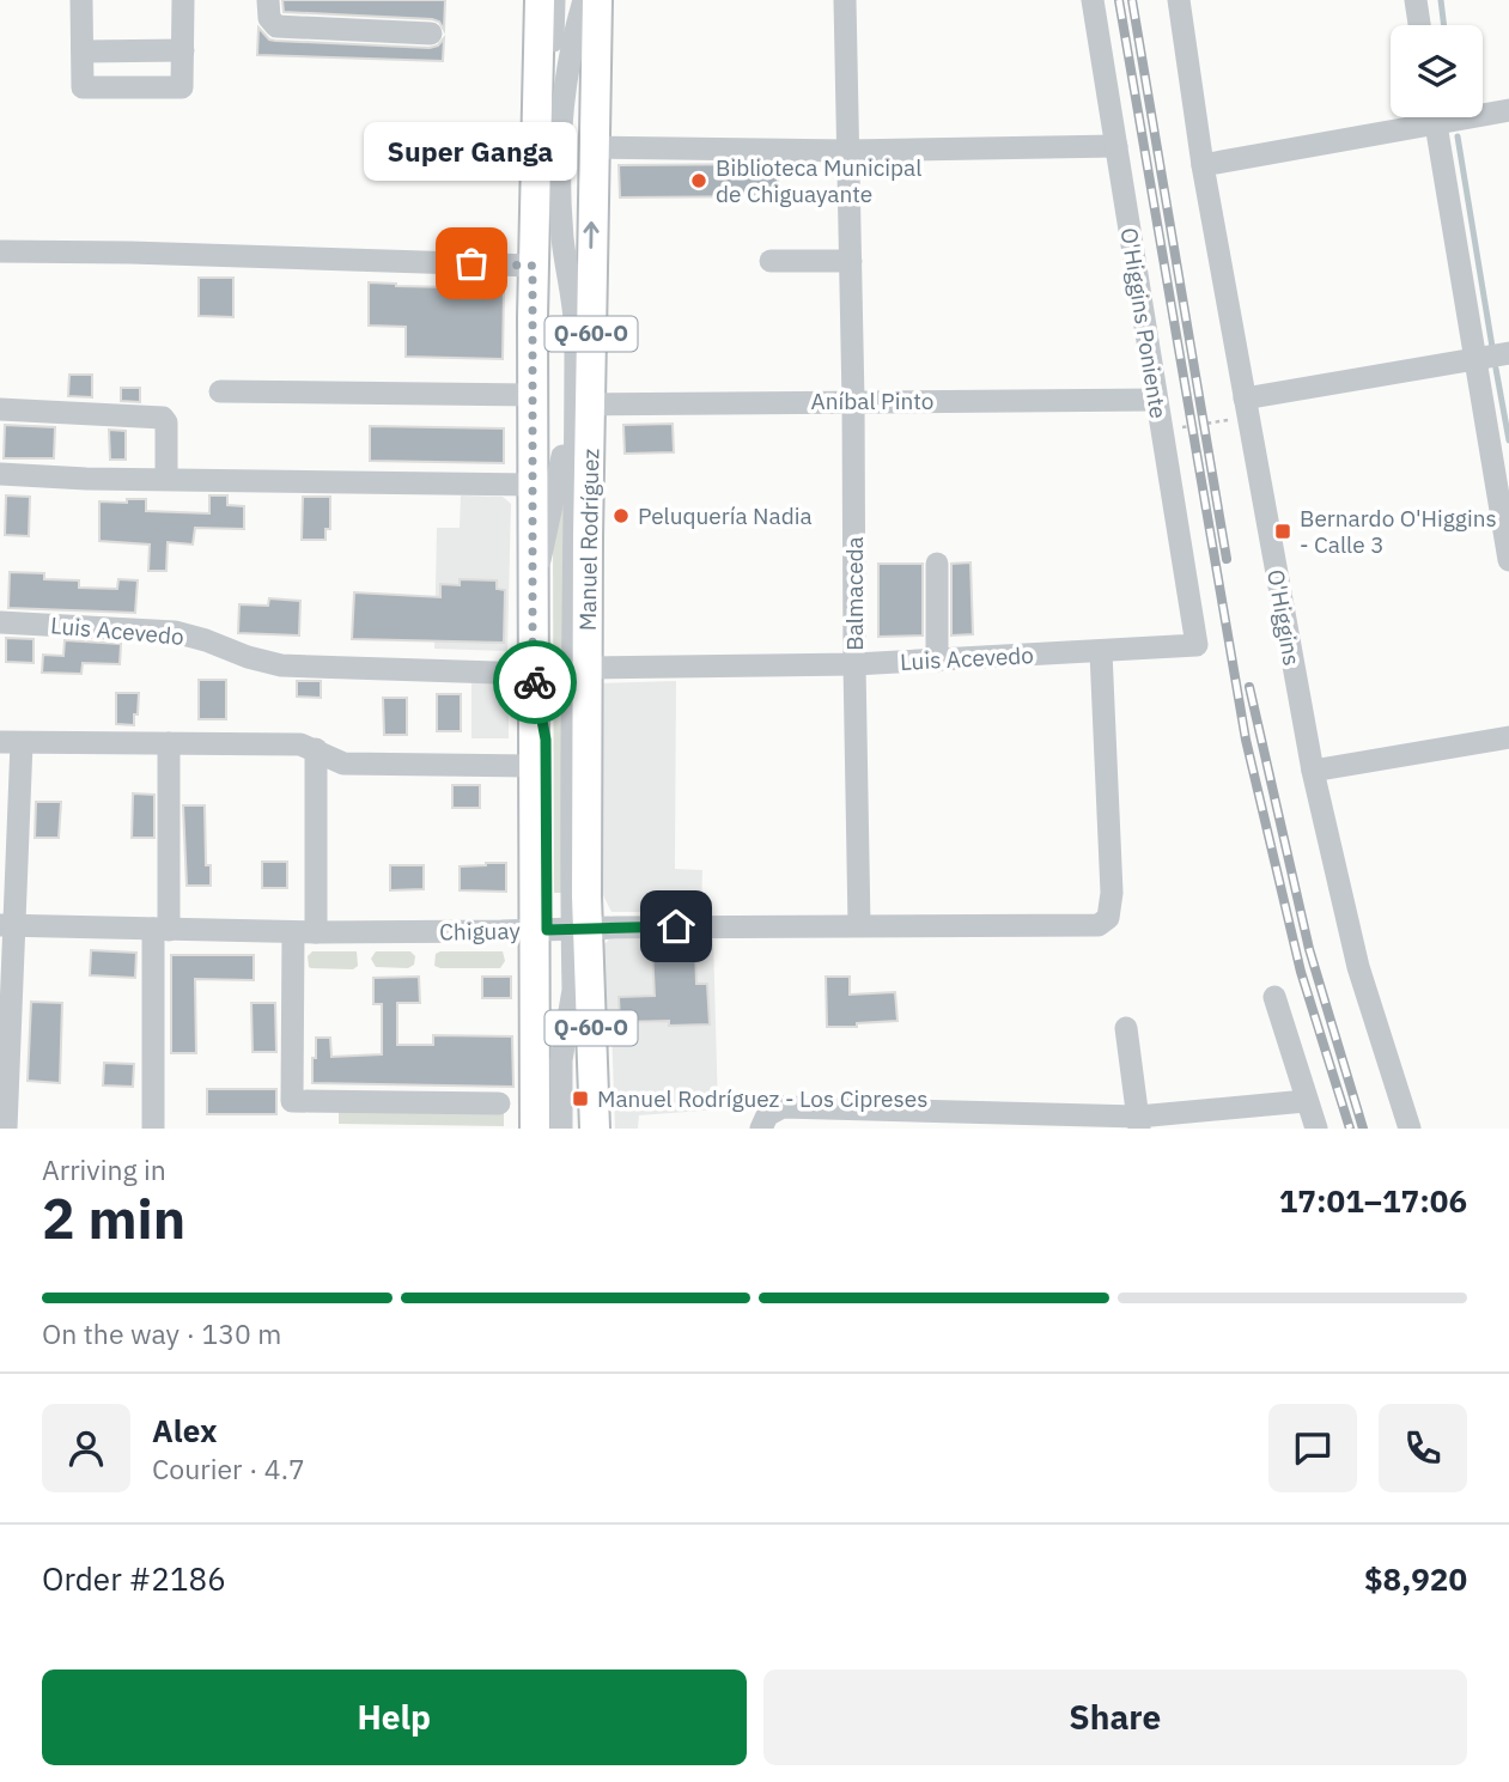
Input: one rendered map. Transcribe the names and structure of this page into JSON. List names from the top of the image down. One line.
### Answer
{"streets":{"main road":["Q-60-O","Manuel Rodríguez"],"street":["O'Higgins Poniente","Aníbal Pinto","Balmaceda","O'Higgins","Luis Acevedo","Chiguay"]},"crossings":[["O'Higgins Poniente","Aníbal Pinto"],["O'Higgins Poniente","Luis Acevedo"],["Q-60-O","Luis Acevedo"],["Q-60-O","Chiguay"],["Aníbal Pinto","Manuel Rodríguez"],["Aníbal Pinto","Balmaceda"],["Manuel Rodríguez","Luis Acevedo"],["Manuel Rodríguez","Chiguay"],["Balmaceda","Luis Acevedo"],["Balmaceda","Chiguay"],["Luis Acevedo","Chiguay"]],"places":{"other":["Biblioteca Municipal de Chiguayante","Super Ganga","Peluquería Nadia"],"transit":["Bernardo O'Higgins - Calle 3","Manuel Rodríguez - Los Cipreses"]},"page":{"bubble":"Super Ganga","heading":["2 min","Arriving in","17:01–17:06"],"panel":["Alex","Courier · 4.7","Order #2186","$8,920"],"bar":"On the way · 130 m","buttons":["Help","Share"]}}
